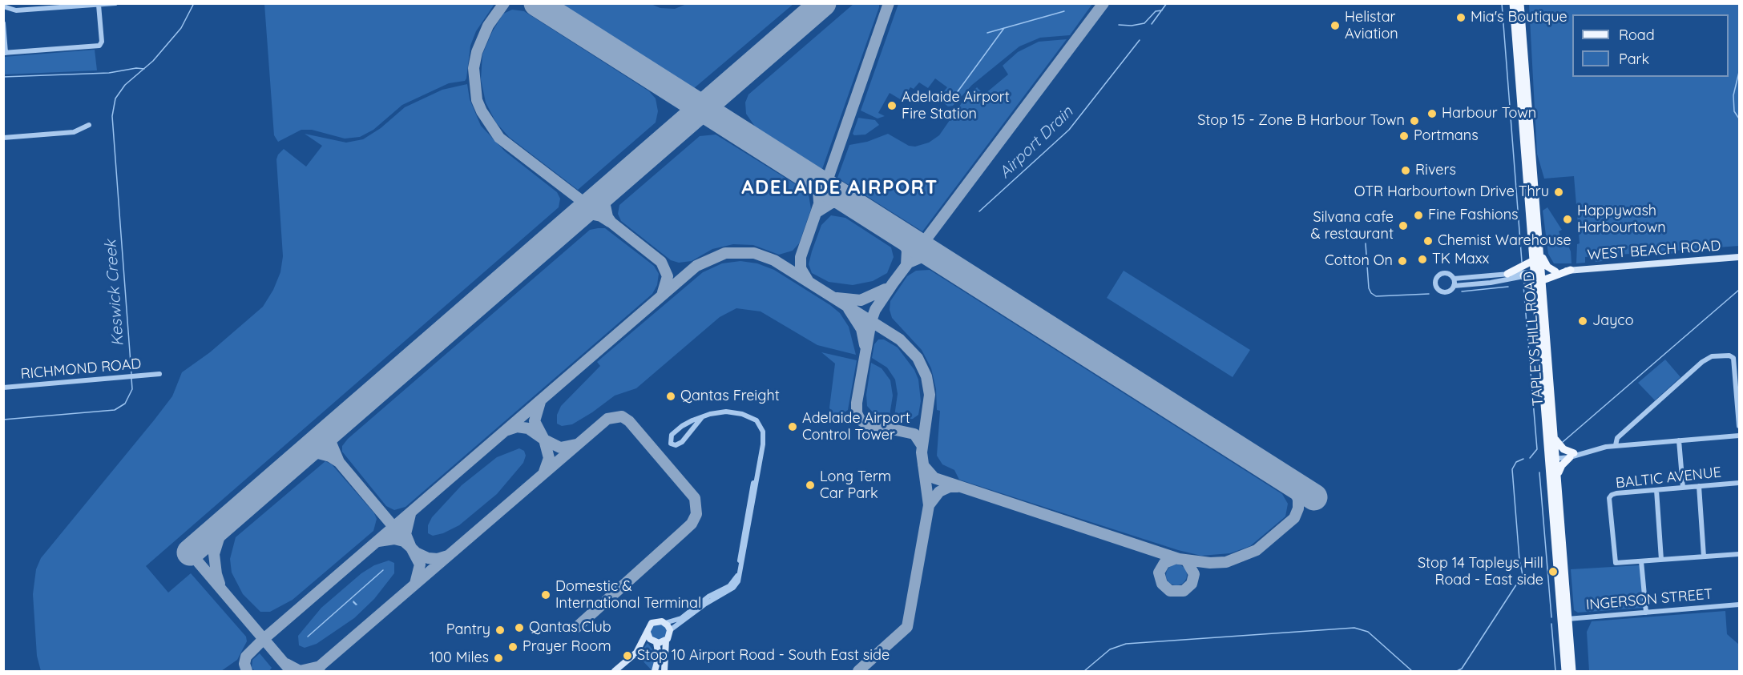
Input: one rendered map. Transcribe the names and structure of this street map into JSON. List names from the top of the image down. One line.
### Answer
{"streets":{"main road":["TAPLEYS HILL ROAD"],"street":["WEST BEACH ROAD","RICHMOND ROAD","BALTIC AVENUE","INGERSON STREET"]},"crossings":[["WEST BEACH ROAD","TAPLEYS HILL ROAD"],["TAPLEYS HILL ROAD","INGERSON STREET"]],"districts":["ADELAIDE AIRPORT"],"water":["Airport Drain","Keswick Creek"],"places":["Mia's Boutique","Helistar Aviation","Adelaide Airport Fire Station","Harbour Town","Stop 15 - Zone B Harbour Town","Portmans","Rivers","OTR Harbourtown Drive Thru","Fine Fashions","Happywash Harbourtown","Silvana cafe & restaurant","Chemist Warehouse","TK Maxx","Cotton On","Jayco","Qantas Freight","Adelaide Airport Control Tower","Long Term Car Park","Stop 14 Tapleys Hill Road - East side","Domestic & International Terminal","Qantas Club","Pantry","Prayer Room","Stop 10 Airport Road - South East side","100 Miles"],"legend":["Road","Park"]}
